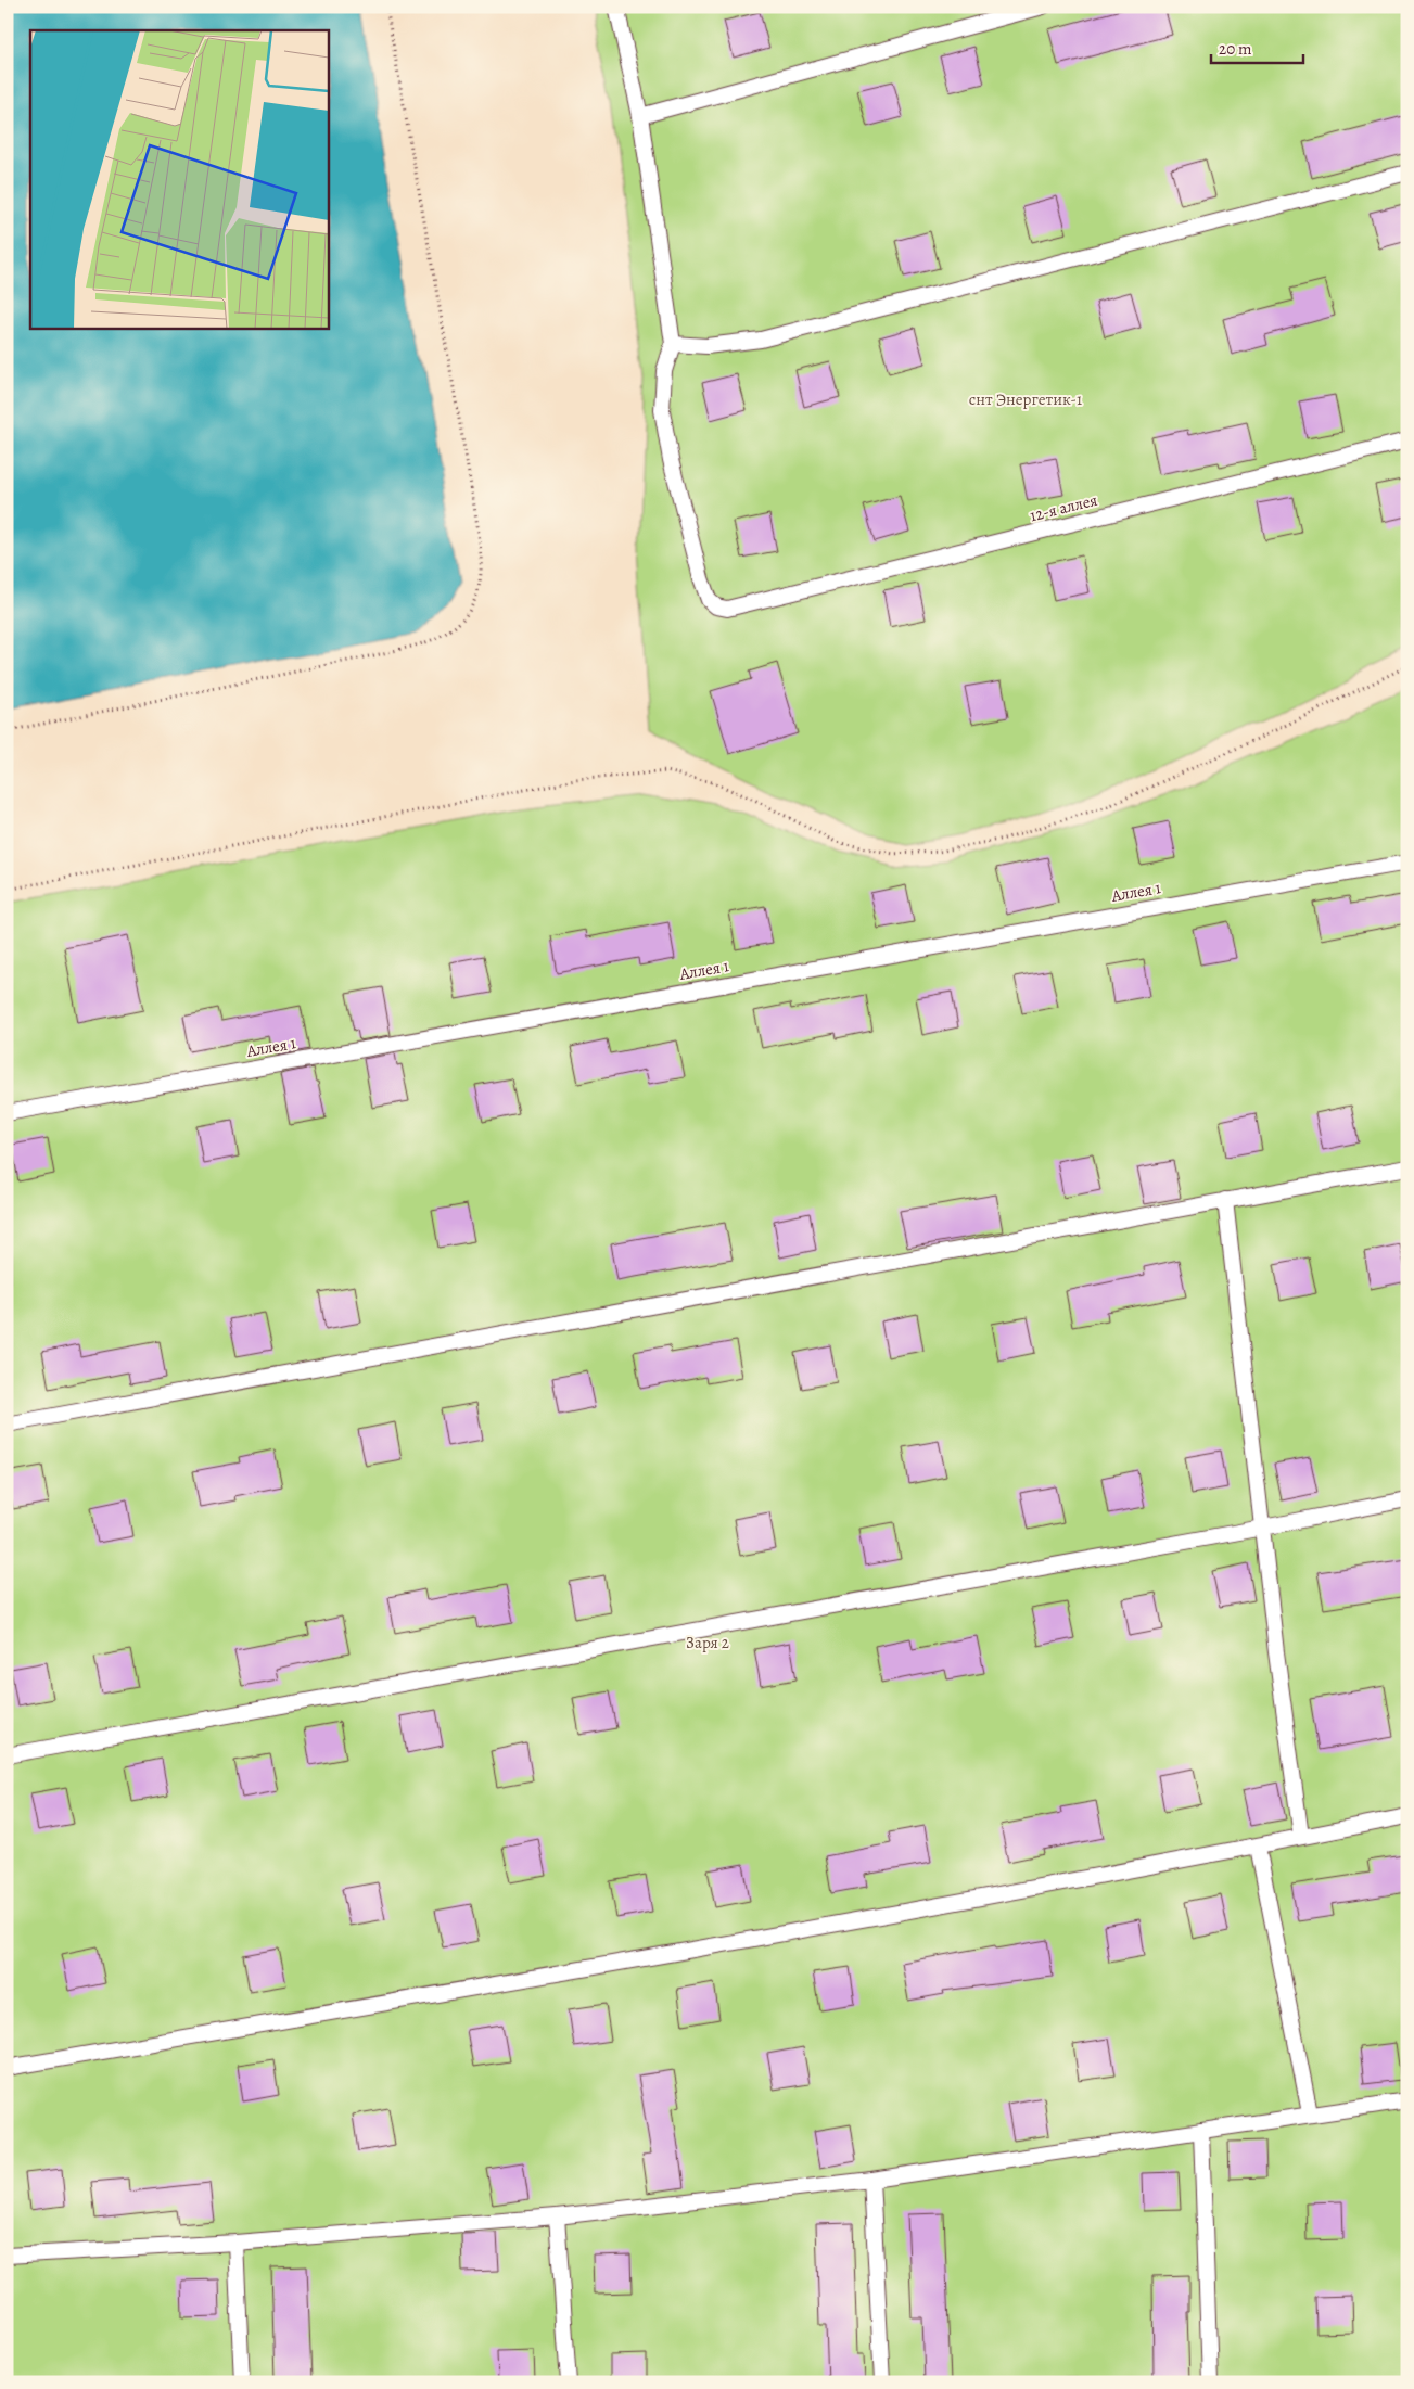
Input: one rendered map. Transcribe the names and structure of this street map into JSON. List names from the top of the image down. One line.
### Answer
{"streets":{"lane":["12-я аллея","Аллея 1"]},"parks":["снт Энергетик-1","Заря 2"],"scale_bar":"20 m"}
